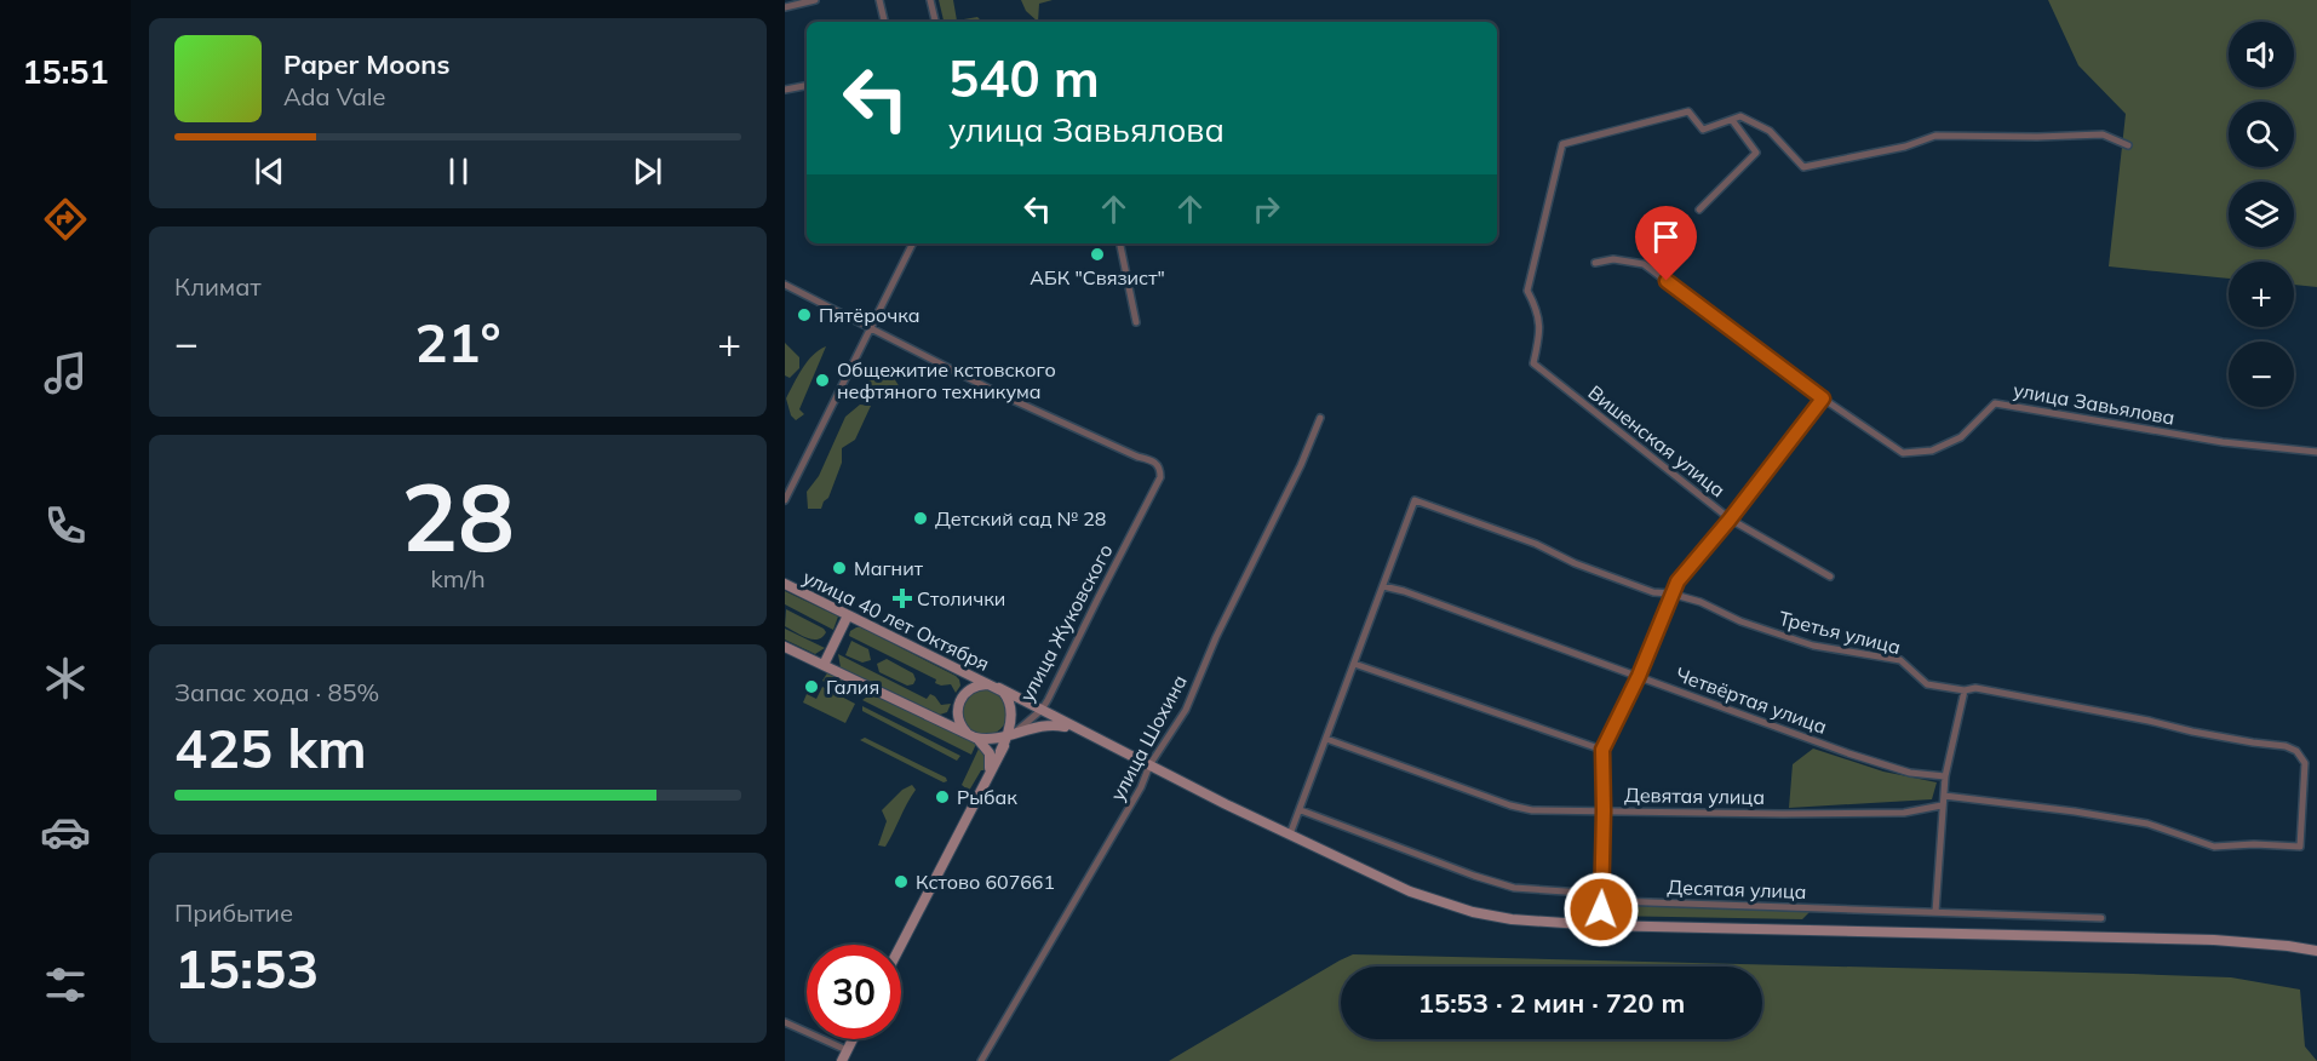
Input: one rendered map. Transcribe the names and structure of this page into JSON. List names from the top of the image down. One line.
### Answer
{"streets":{"main road":["улица 40 лет Октября"],"street":["улица Завьялова","Вишенская улица","улица Жуковского","Третья улица","Четвёртая улица","улица Шохина","Девятая улица","Десятая улица"]},"crossings":[["Третья улица","Четвёртая улица"]],"places":{"other":["АБК \"Связист\"","Пятёрочка","Общежитие кстовского нефтяного техникума","Детский сад № 28","Магнит","Галия","Рыбак","Кстово 607661"],"health":["Столички"]},"page":{"tabs":"15:51","map_buttons":["+","−"],"turn":["540 m","улица Завьялова"],"song":["Paper Moons","Ada Vale"],"tile":["Климат",["28","km/h"],["Запас хода · 85%","425 km"],["Прибытие","15:53"]],"heat":["−","21°","+"],"limit":"30","trip":"15:53 · 2 мин · 720 m"}}
